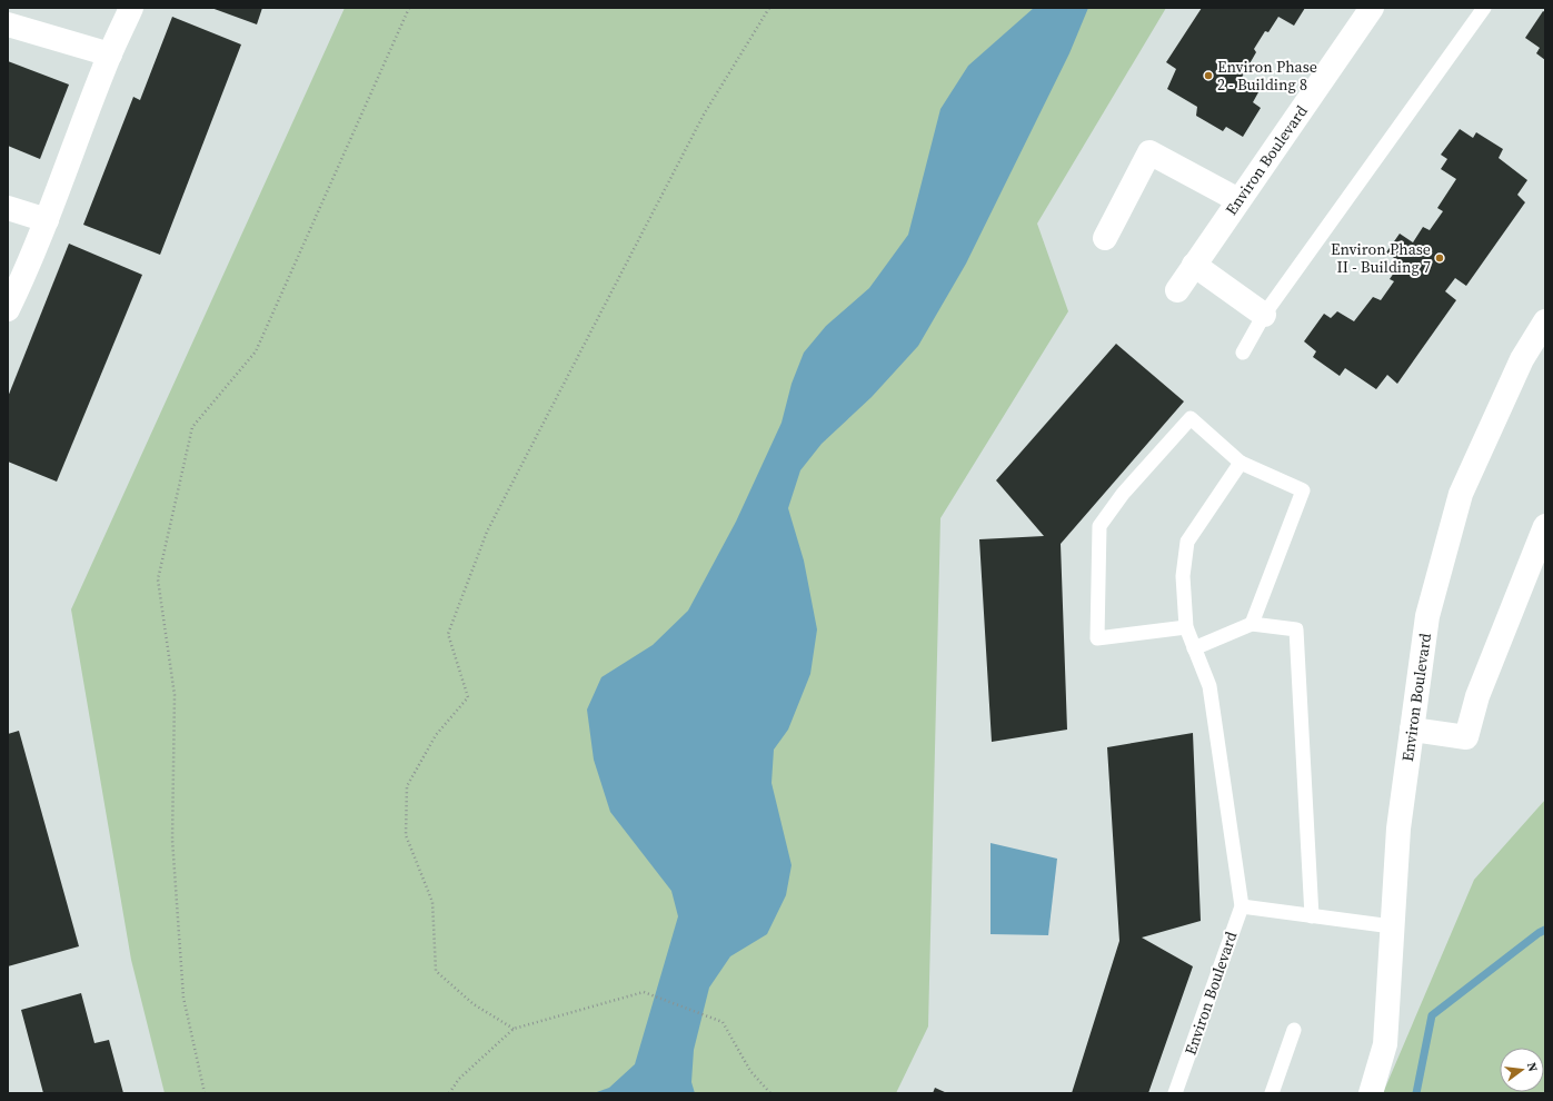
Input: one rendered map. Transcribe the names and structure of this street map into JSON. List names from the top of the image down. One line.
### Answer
{"streets":{"street":["Environ Boulevard"]},"places":["Environ Phase 2 - Building 8","Environ Phase II - Building 7"],"north":"right"}
